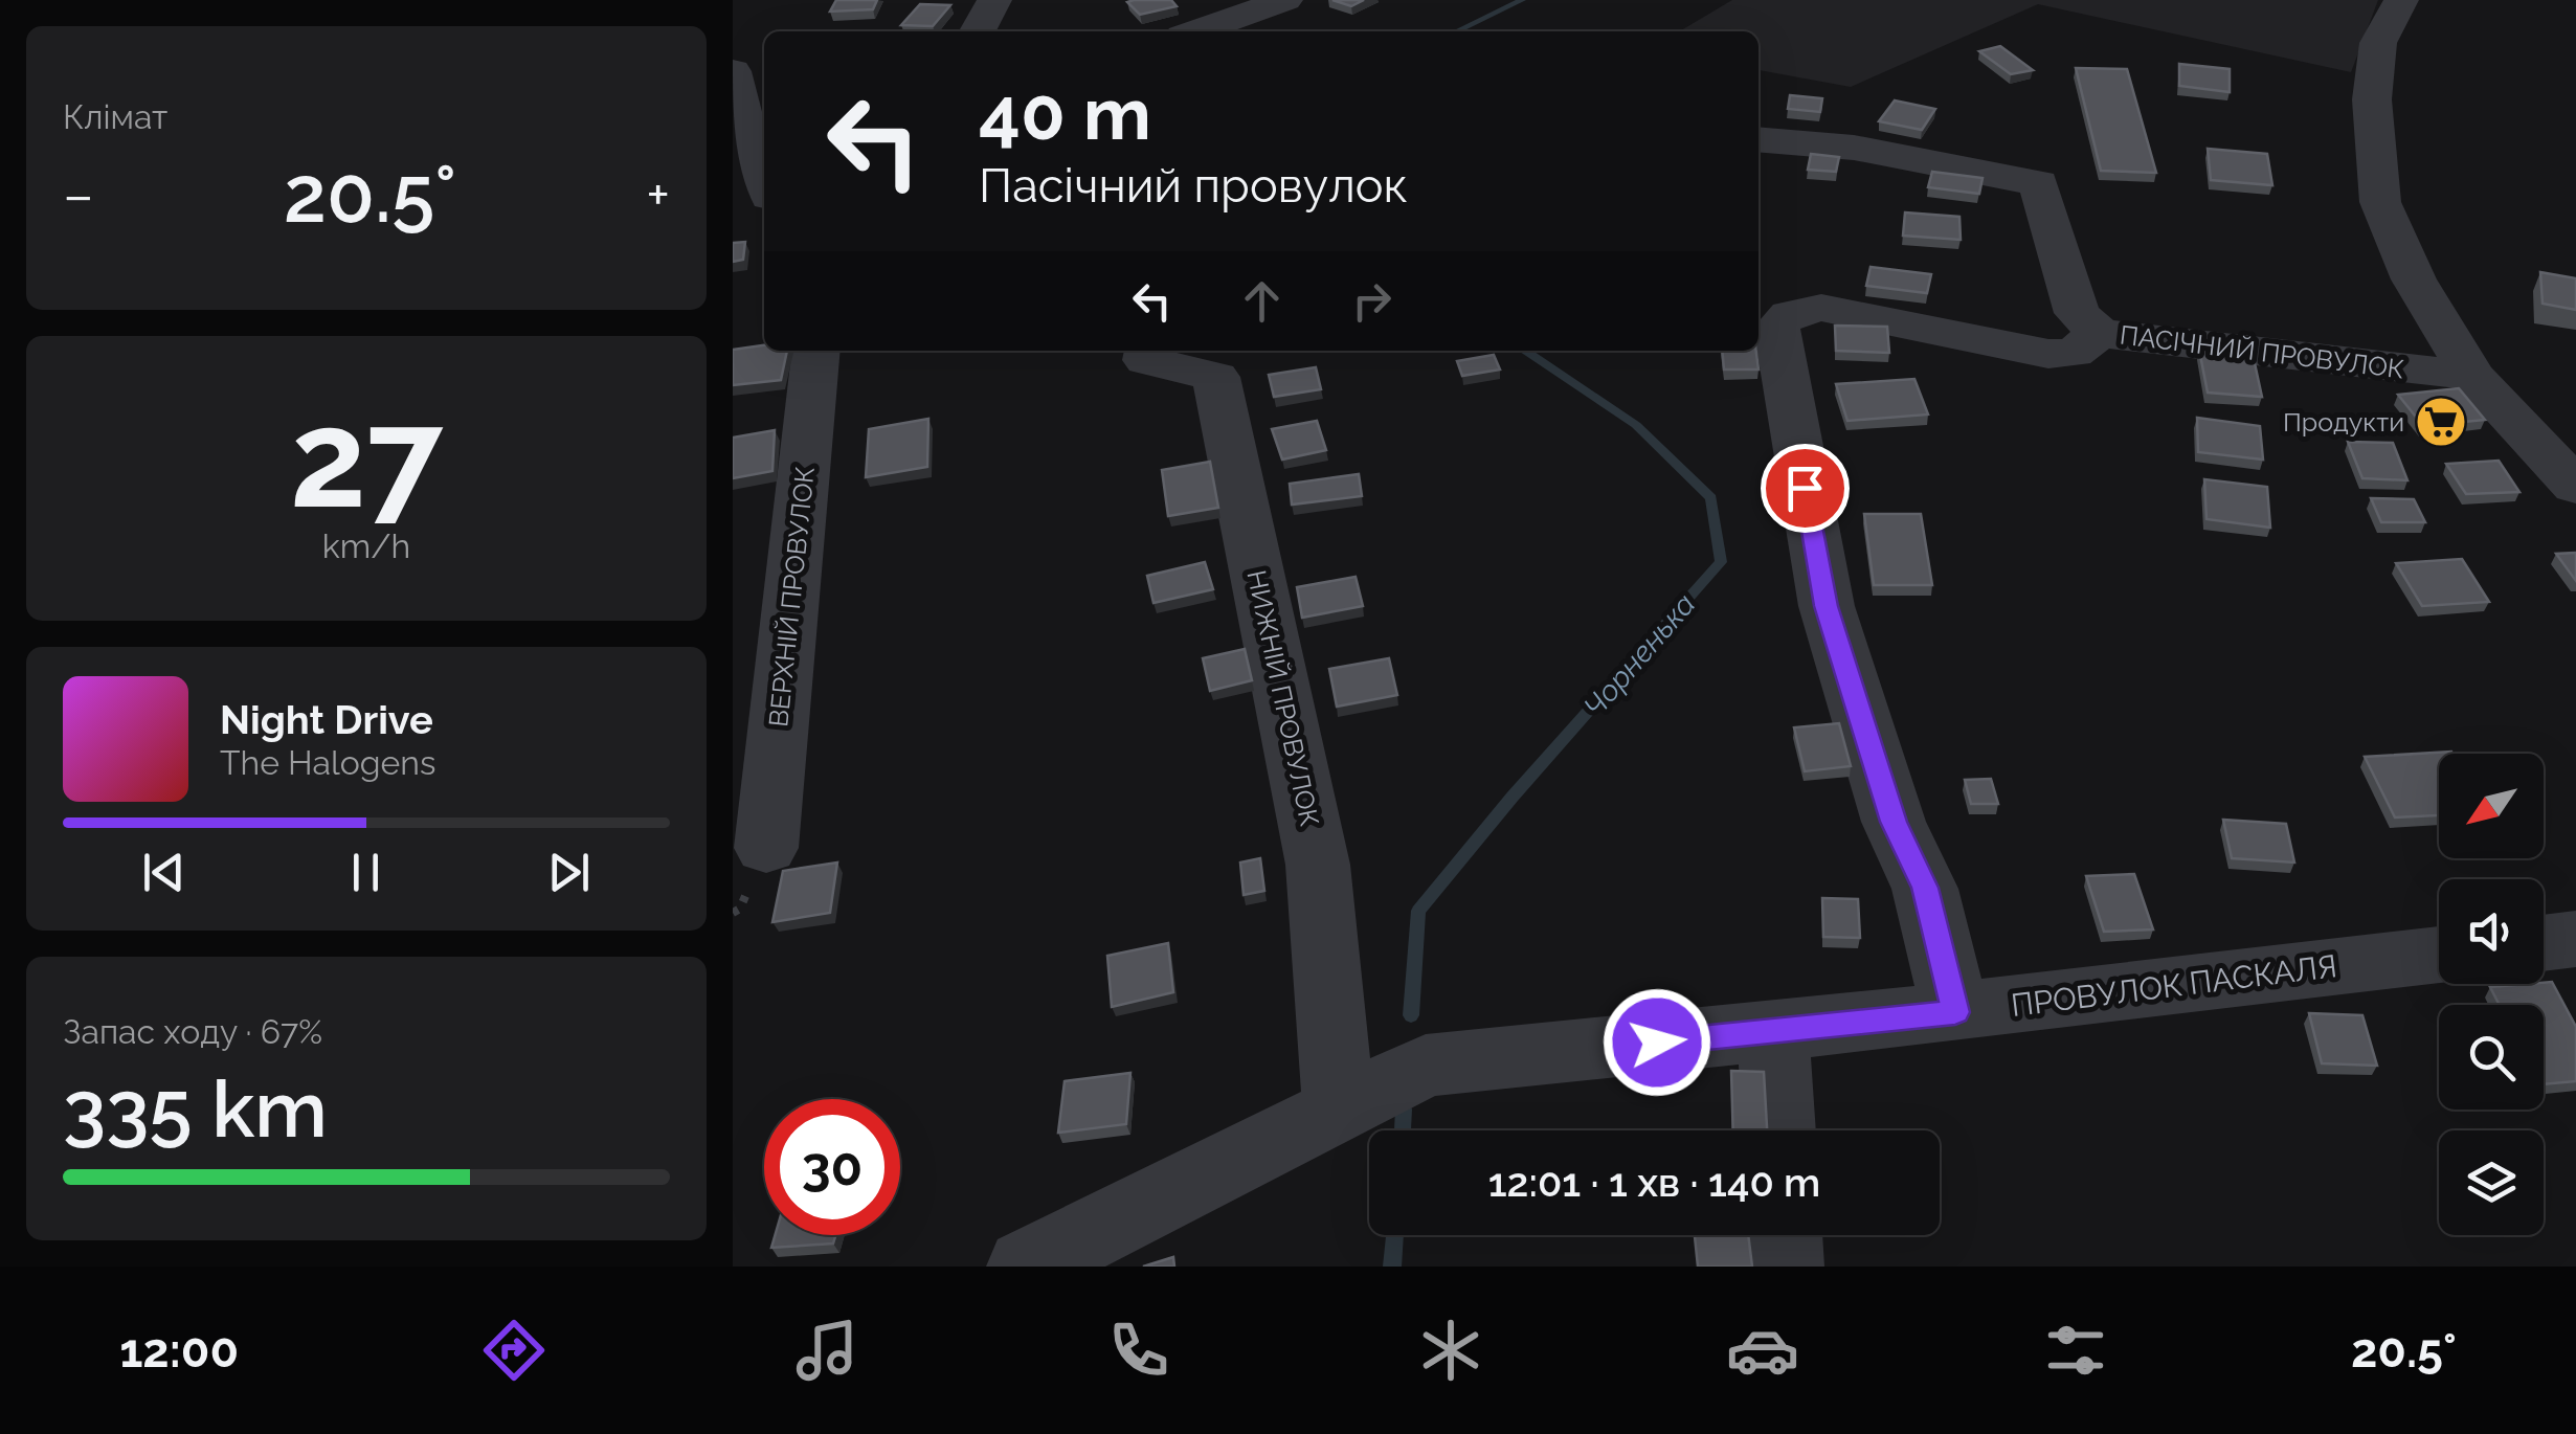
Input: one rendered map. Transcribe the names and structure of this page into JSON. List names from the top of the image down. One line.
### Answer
{"streets":{"street":["ПАСІЧНИЙ ПРОВУЛОК","ВЕРХНІЙ ПРОВУЛОК","НИЖНІЙ ПРОВУЛОК","ПРОВУЛОК ПАСКАЛЯ"]},"crossings":[["ПАСІЧНИЙ ПРОВУЛОК","ПРОВУЛОК ПАСКАЛЯ"],["НИЖНІЙ ПРОВУЛОК","ПРОВУЛОК ПАСКАЛЯ"]],"water":["Чорненька"],"places":{"supermarket":["Продукти"]},"north":"bottom left","page":{"tile":["Клімат",["27","km/h"],["Запас ходу · 67%","335 km"]],"turn":["40 m","Пасічний провулок"],"heat":["−","20.5°","+"],"song":["Night Drive","The Halogens"],"limit":"30","trip":"12:01 · 1 хв · 140 m","tabs":["12:00","20.5°"]}}
